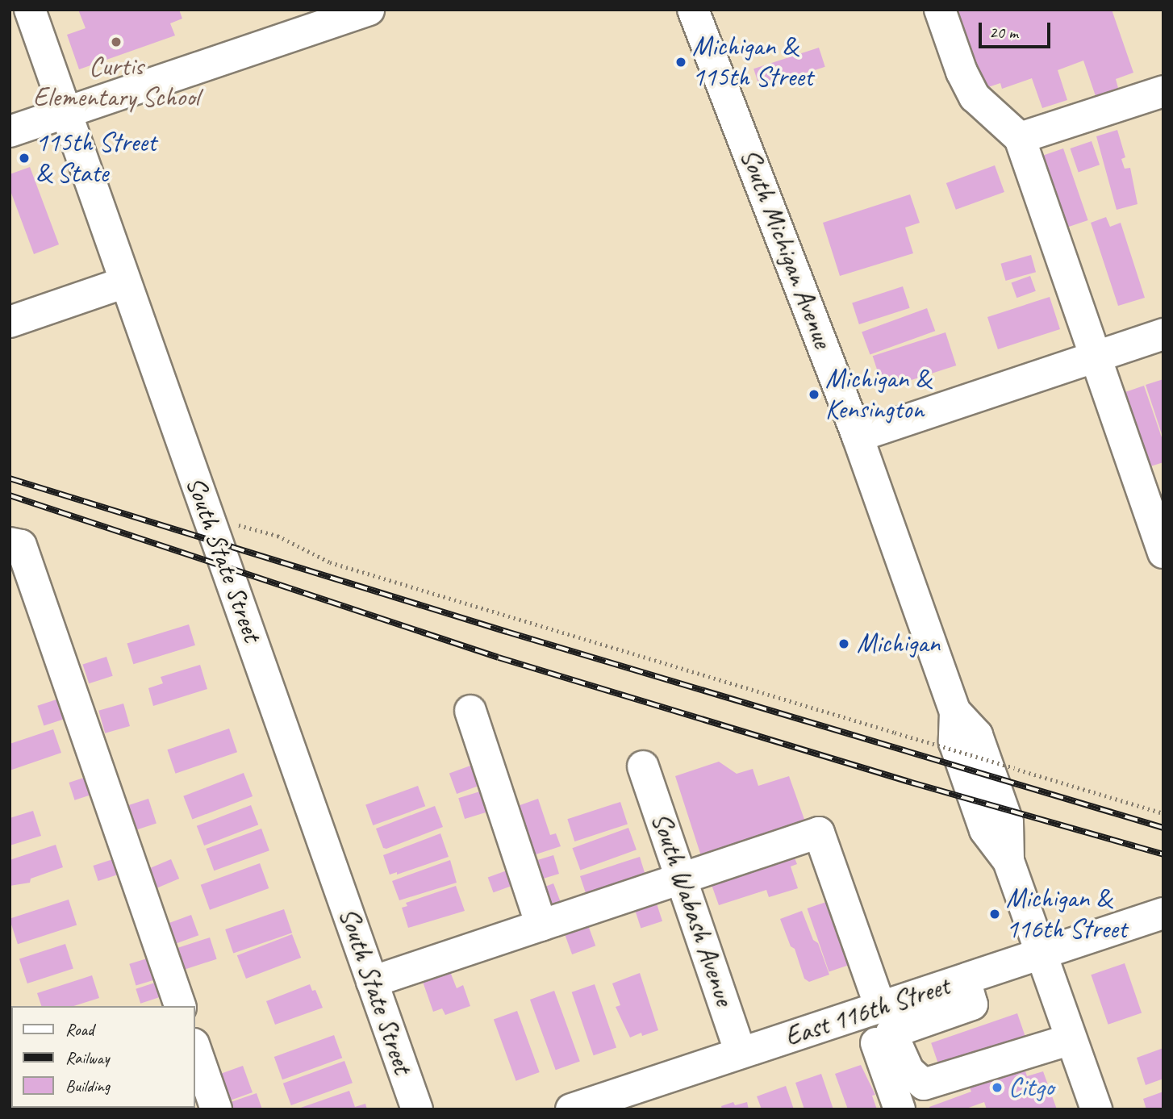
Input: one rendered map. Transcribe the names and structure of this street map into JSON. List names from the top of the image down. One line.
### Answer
{"streets":{"street":["South Michigan Avenue","South State Street","South Wabash Avenue","East 116th Street"]},"crossings":[["South Michigan Avenue","East 116th Street"],["South Wabash Avenue","East 116th Street"]],"places":["Curtis Elementary School","Michigan & 115th Street","115th Street & State","Michigan & Kensington","Michigan","Michigan & 116th Street","Citgo"],"legend":["Road","Railway","Building"],"scale_bar":"20 m"}
